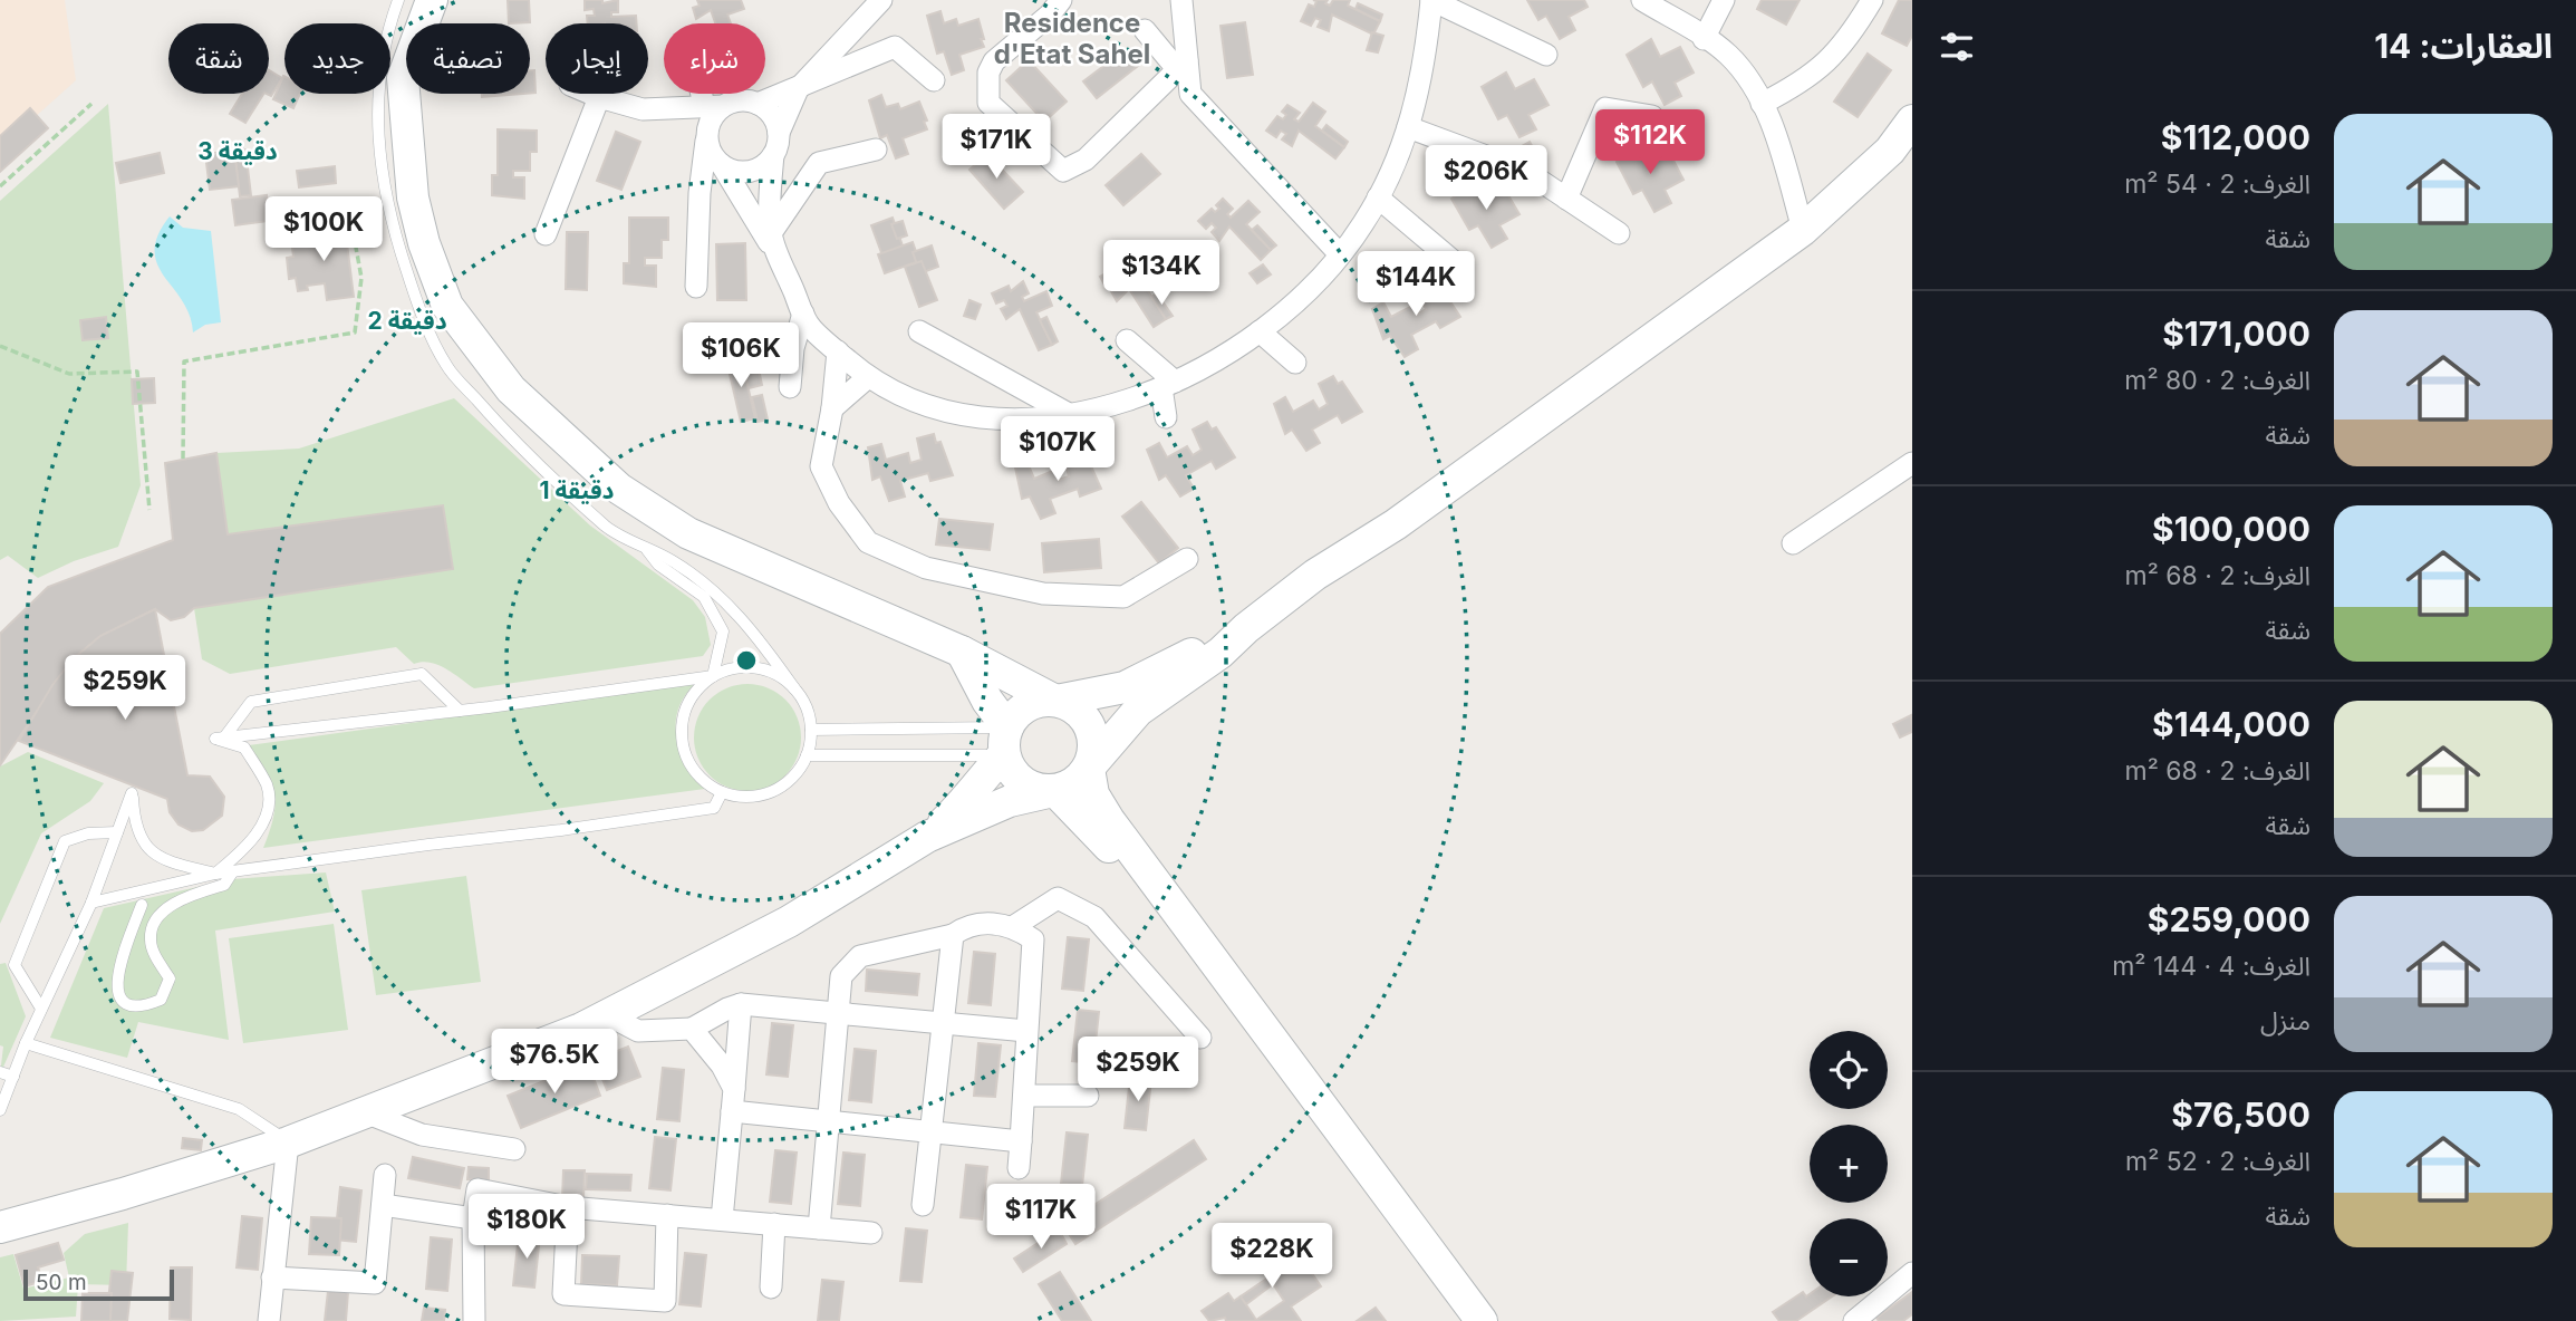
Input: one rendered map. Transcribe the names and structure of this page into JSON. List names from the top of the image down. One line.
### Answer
{"districts":["Residence d'Etat Sahel"],"scale_bar":"50 m","page":{"heading":"العقارات: 14","chip":["شراء","إيجار","تصفية","جديد","شقة"],"list":[{"name":"$112,000","note":"الغرف: 2 · 54 m² · شقة"},{"name":"$171,000","note":"الغرف: 2 · 80 m² · شقة"},{"name":"$100,000","note":"الغرف: 2 · 68 m² · شقة"},{"name":"$144,000","note":"الغرف: 2 · 68 m² · شقة"},{"name":"$259,000","note":"الغرف: 4 · 144 m² · منزل"},{"name":"$76,500","note":"الغرف: 2 · 52 m² · شقة"}],"price":["$112K","$171K","$206K","$100K","$134K","$144K","$106K","$107K","$259K","$76.5K","$259K","$117K","$180K","$228K"],"map_buttons":["+","−"],"scale":"50 m"},"rings":["3 دقيقة","2 دقيقة","1 دقيقة"]}
